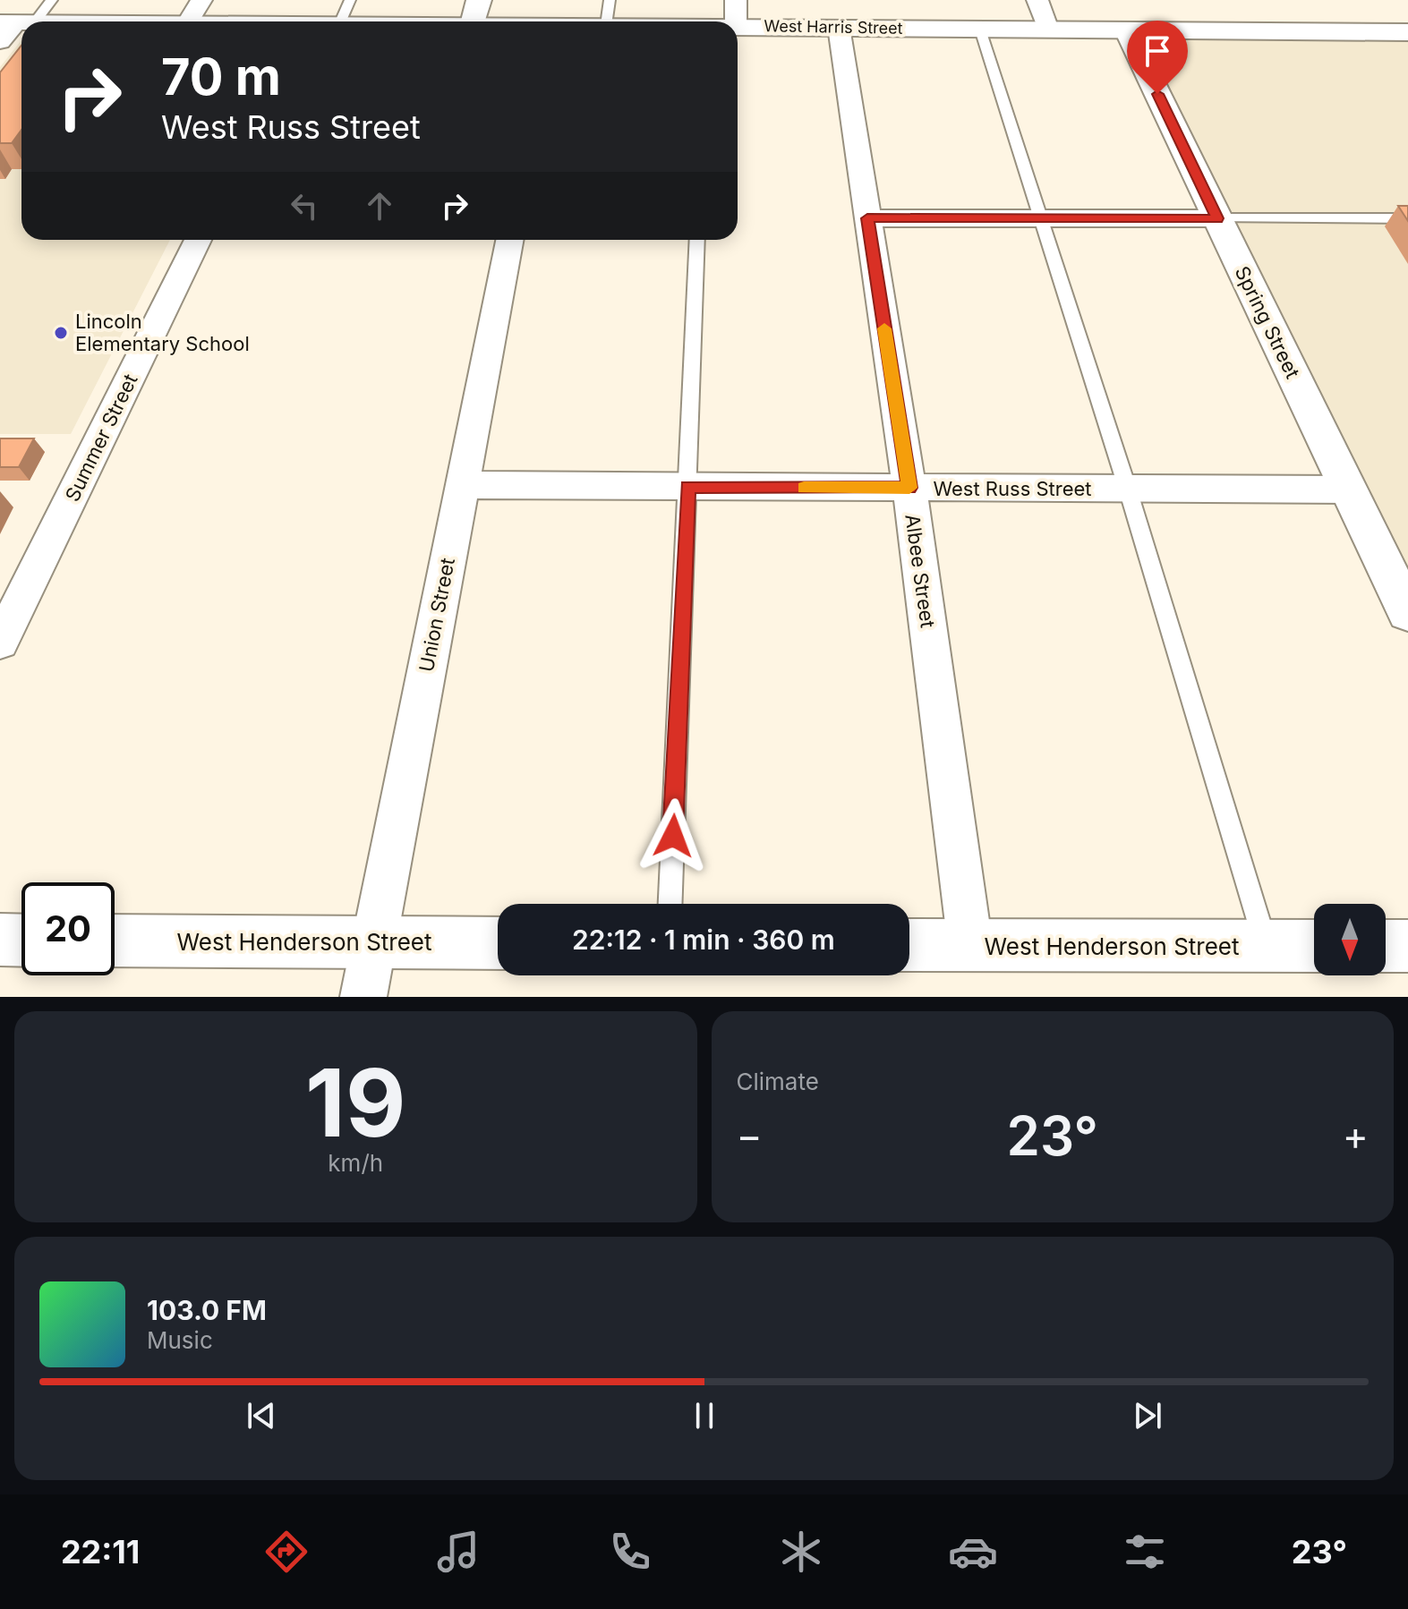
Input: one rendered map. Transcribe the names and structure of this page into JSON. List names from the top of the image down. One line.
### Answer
{"streets":{"main road":["West Harris Street","Spring Street","West Henderson Street"],"street":["Summer Street","West Russ Street","Albee Street","Union Street"]},"crossings":[["West Harris Street","Spring Street"],["West Harris Street","Albee Street"],["Spring Street","West Russ Street"],["West Russ Street","Albee Street"],["West Russ Street","Union Street"],["Albee Street","West Henderson Street"],["Union Street","West Henderson Street"]],"places":["Lincoln Elementary School"],"north":"bottom","page":{"turn":["70 m","West Russ Street"],"limit":"20","trip":"22:12 · 1 min · 360 m","tile":[["19","km/h"],"Climate"],"heat":["−","23°","+"],"song":["103.0 FM","Music"],"tabs":["22:11","23°"]}}
